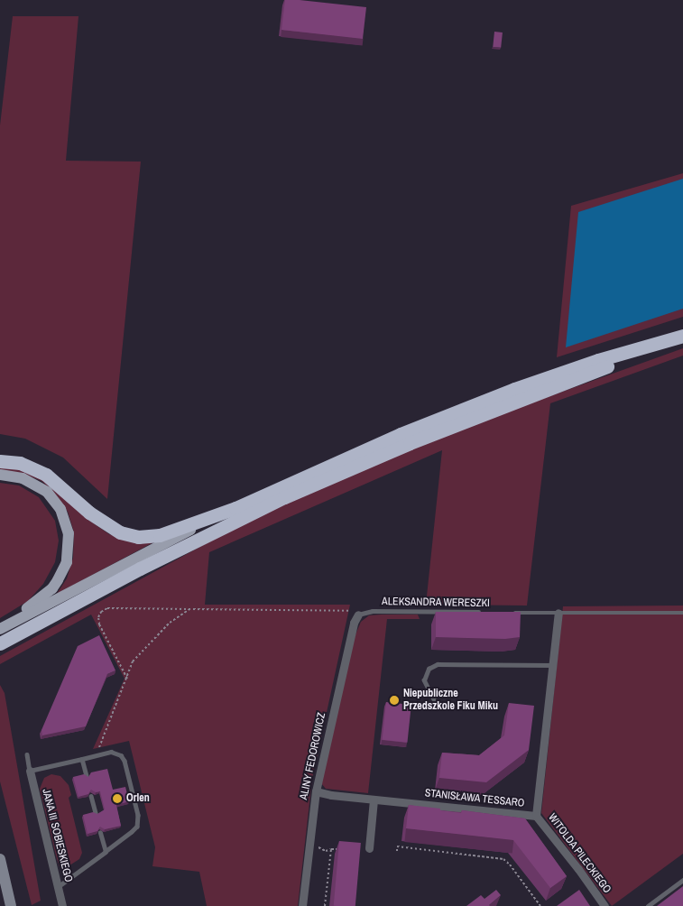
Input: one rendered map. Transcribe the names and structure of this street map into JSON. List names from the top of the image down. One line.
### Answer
{"streets":{"street":["ALINY FEDOROWICZ","STANISŁAWA TESSARO","JANA III SOBIESKIEGO","WITOLDA PILECKIEGO"],"lane":["ALEKSANDRA WERESZKI"]},"crossings":[["ALEKSANDRA WERESZKI","ALINY FEDOROWICZ"],["ALEKSANDRA WERESZKI","STANISŁAWA TESSARO"],["ALINY FEDOROWICZ","STANISŁAWA TESSARO"],["STANISŁAWA TESSARO","WITOLDA PILECKIEGO"]],"places":["Niepubliczne Przedszkole Fiku Miku","Orlen"]}
